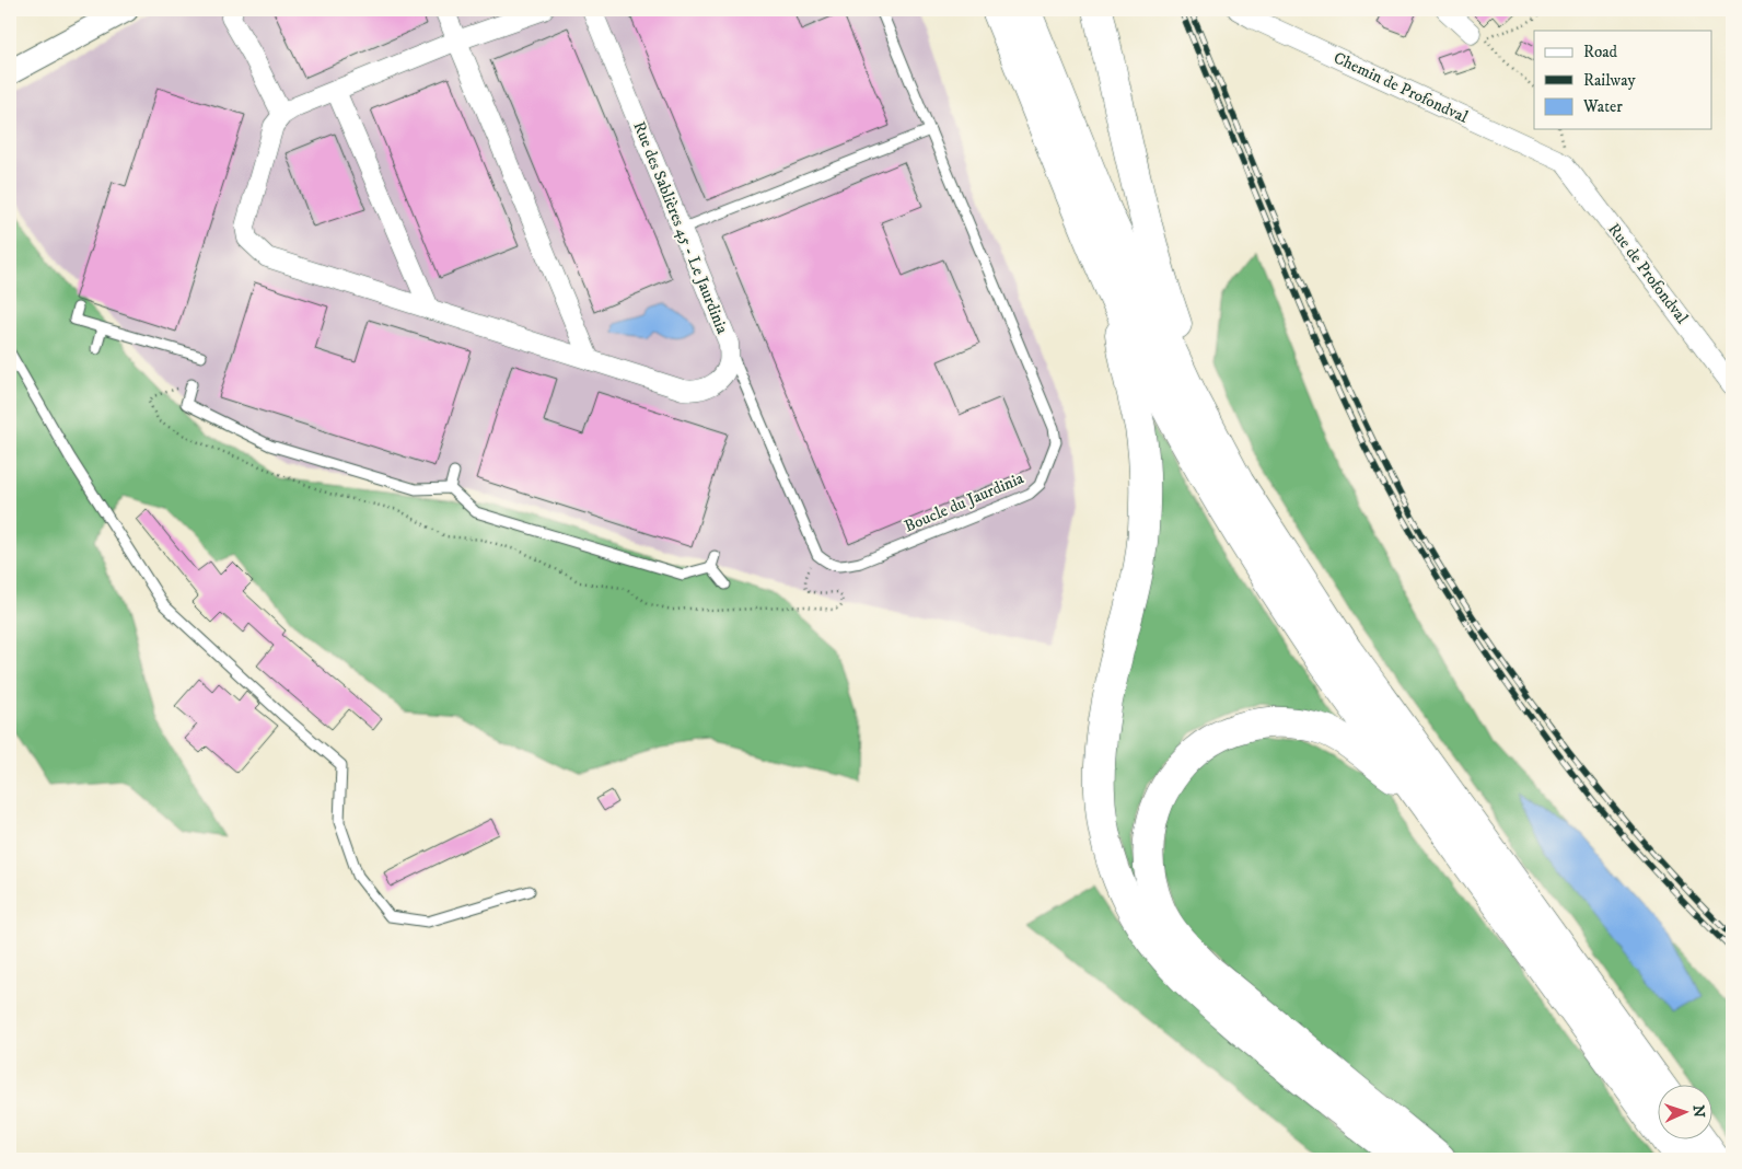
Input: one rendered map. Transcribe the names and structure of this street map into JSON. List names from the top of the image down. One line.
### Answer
{"streets":{"street":["Chemin de Profondval","Rue des Sablières 45 - Le Jaurdinia","Rue de Profondval"],"lane":["Boucle du Jaurdinia"]},"crossings":[["Chemin de Profondval","Rue de Profondval"],["Rue des Sablières 45 - Le Jaurdinia","Boucle du Jaurdinia"]],"legend":["Road","Railway","Water"],"north":"right"}
